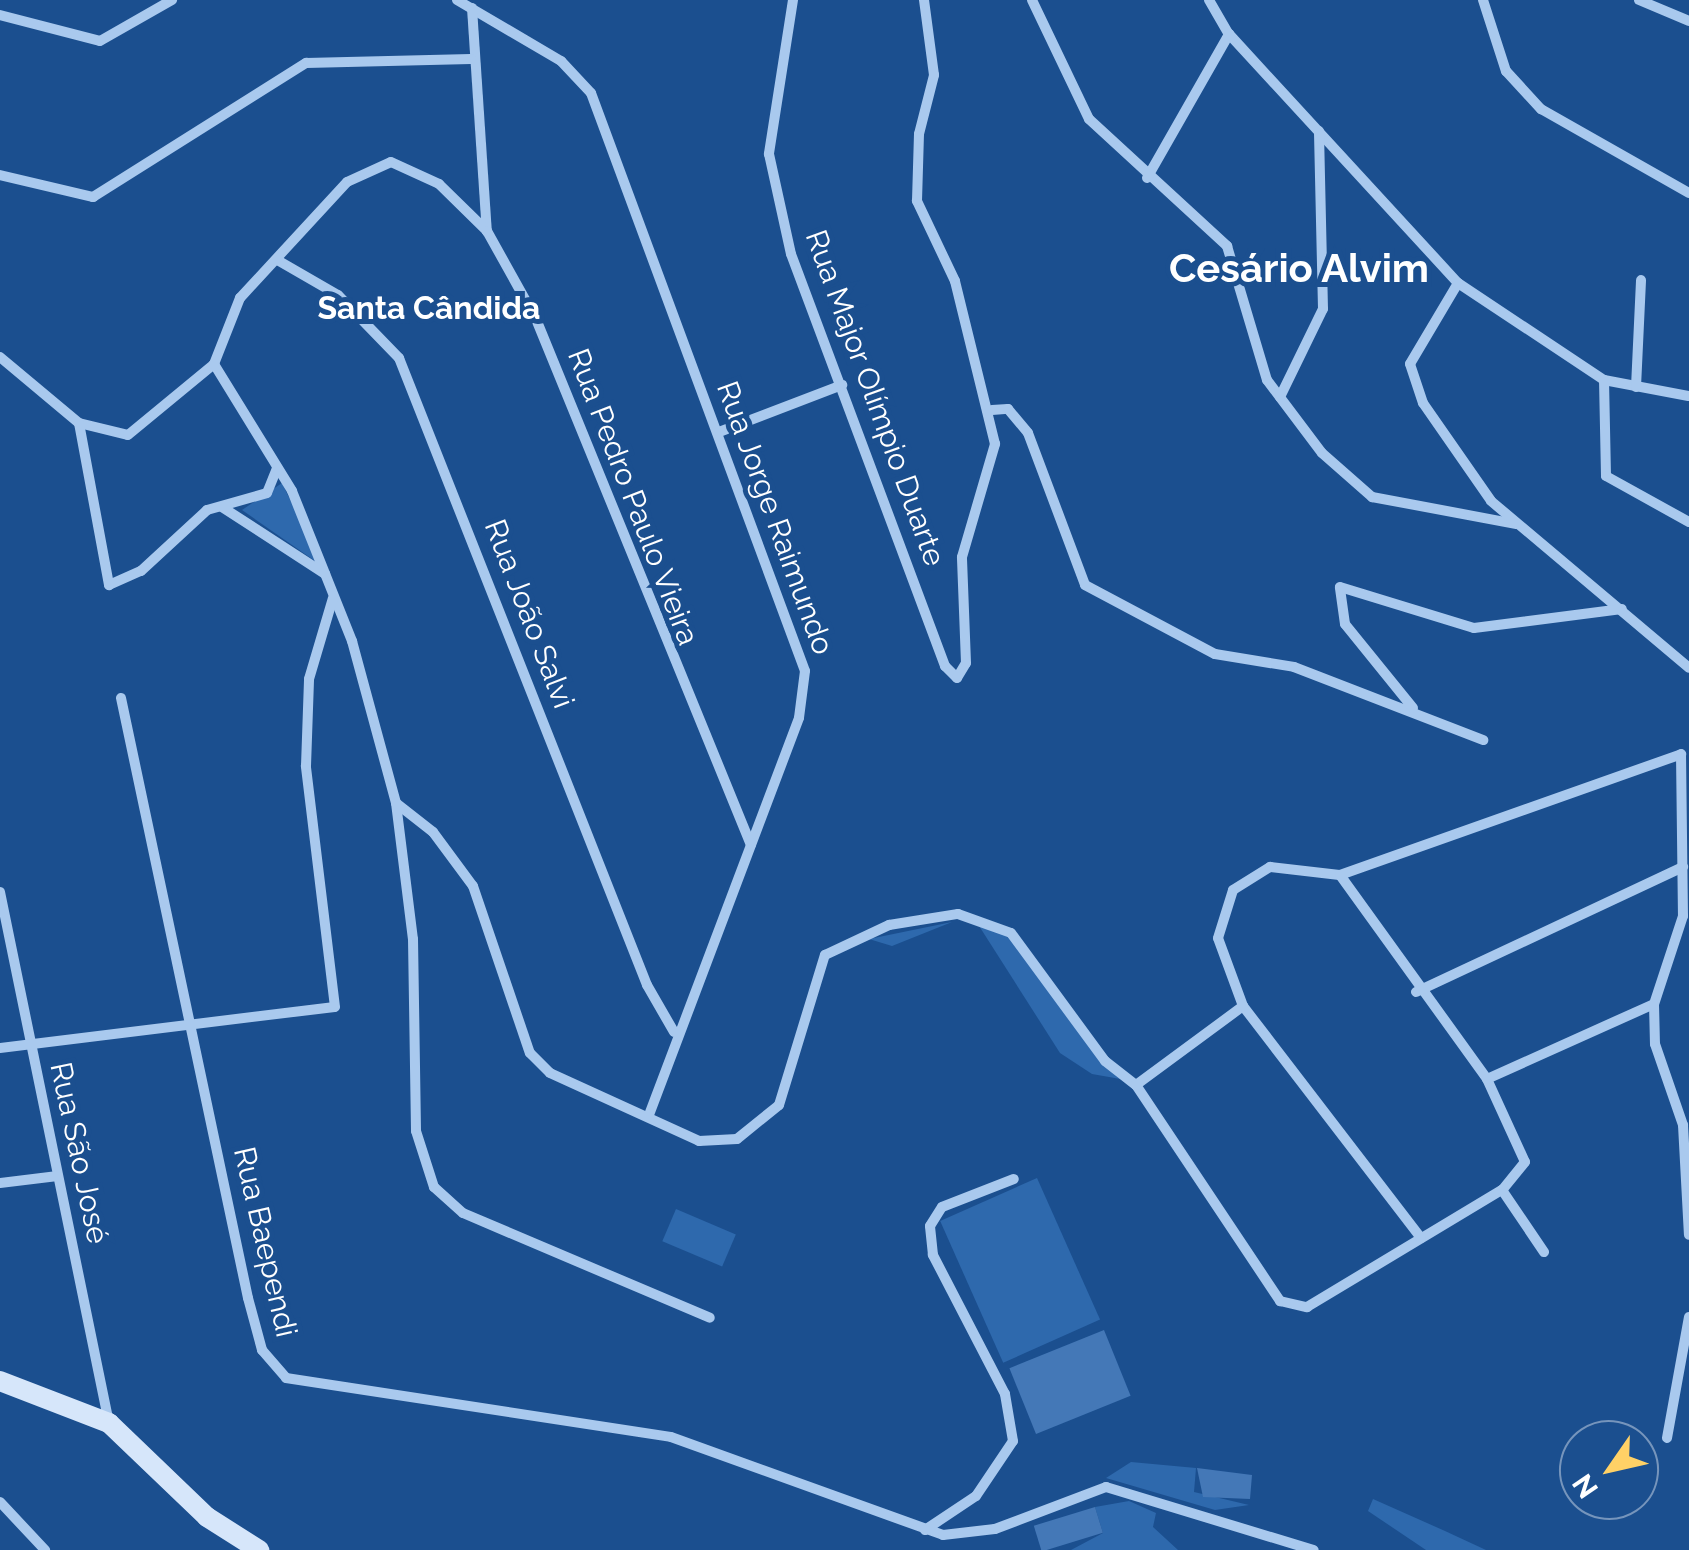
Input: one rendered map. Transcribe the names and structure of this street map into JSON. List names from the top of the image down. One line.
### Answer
{"streets":{"street":["Rua Major Olímpio Duarte","Rua Pedro Paulo Vieira","Rua Jorge Raimundo","Rua João Salvi","Rua São José","Rua Baependi"]},"crossings":[["Rua Pedro Paulo Vieira","Rua Jorge Raimundo"],["Rua Pedro Paulo Vieira","Rua João Salvi"],["Rua Jorge Raimundo","Rua João Salvi"]],"districts":["Cesário Alvim","Santa Cândida"],"north":"bottom left"}
